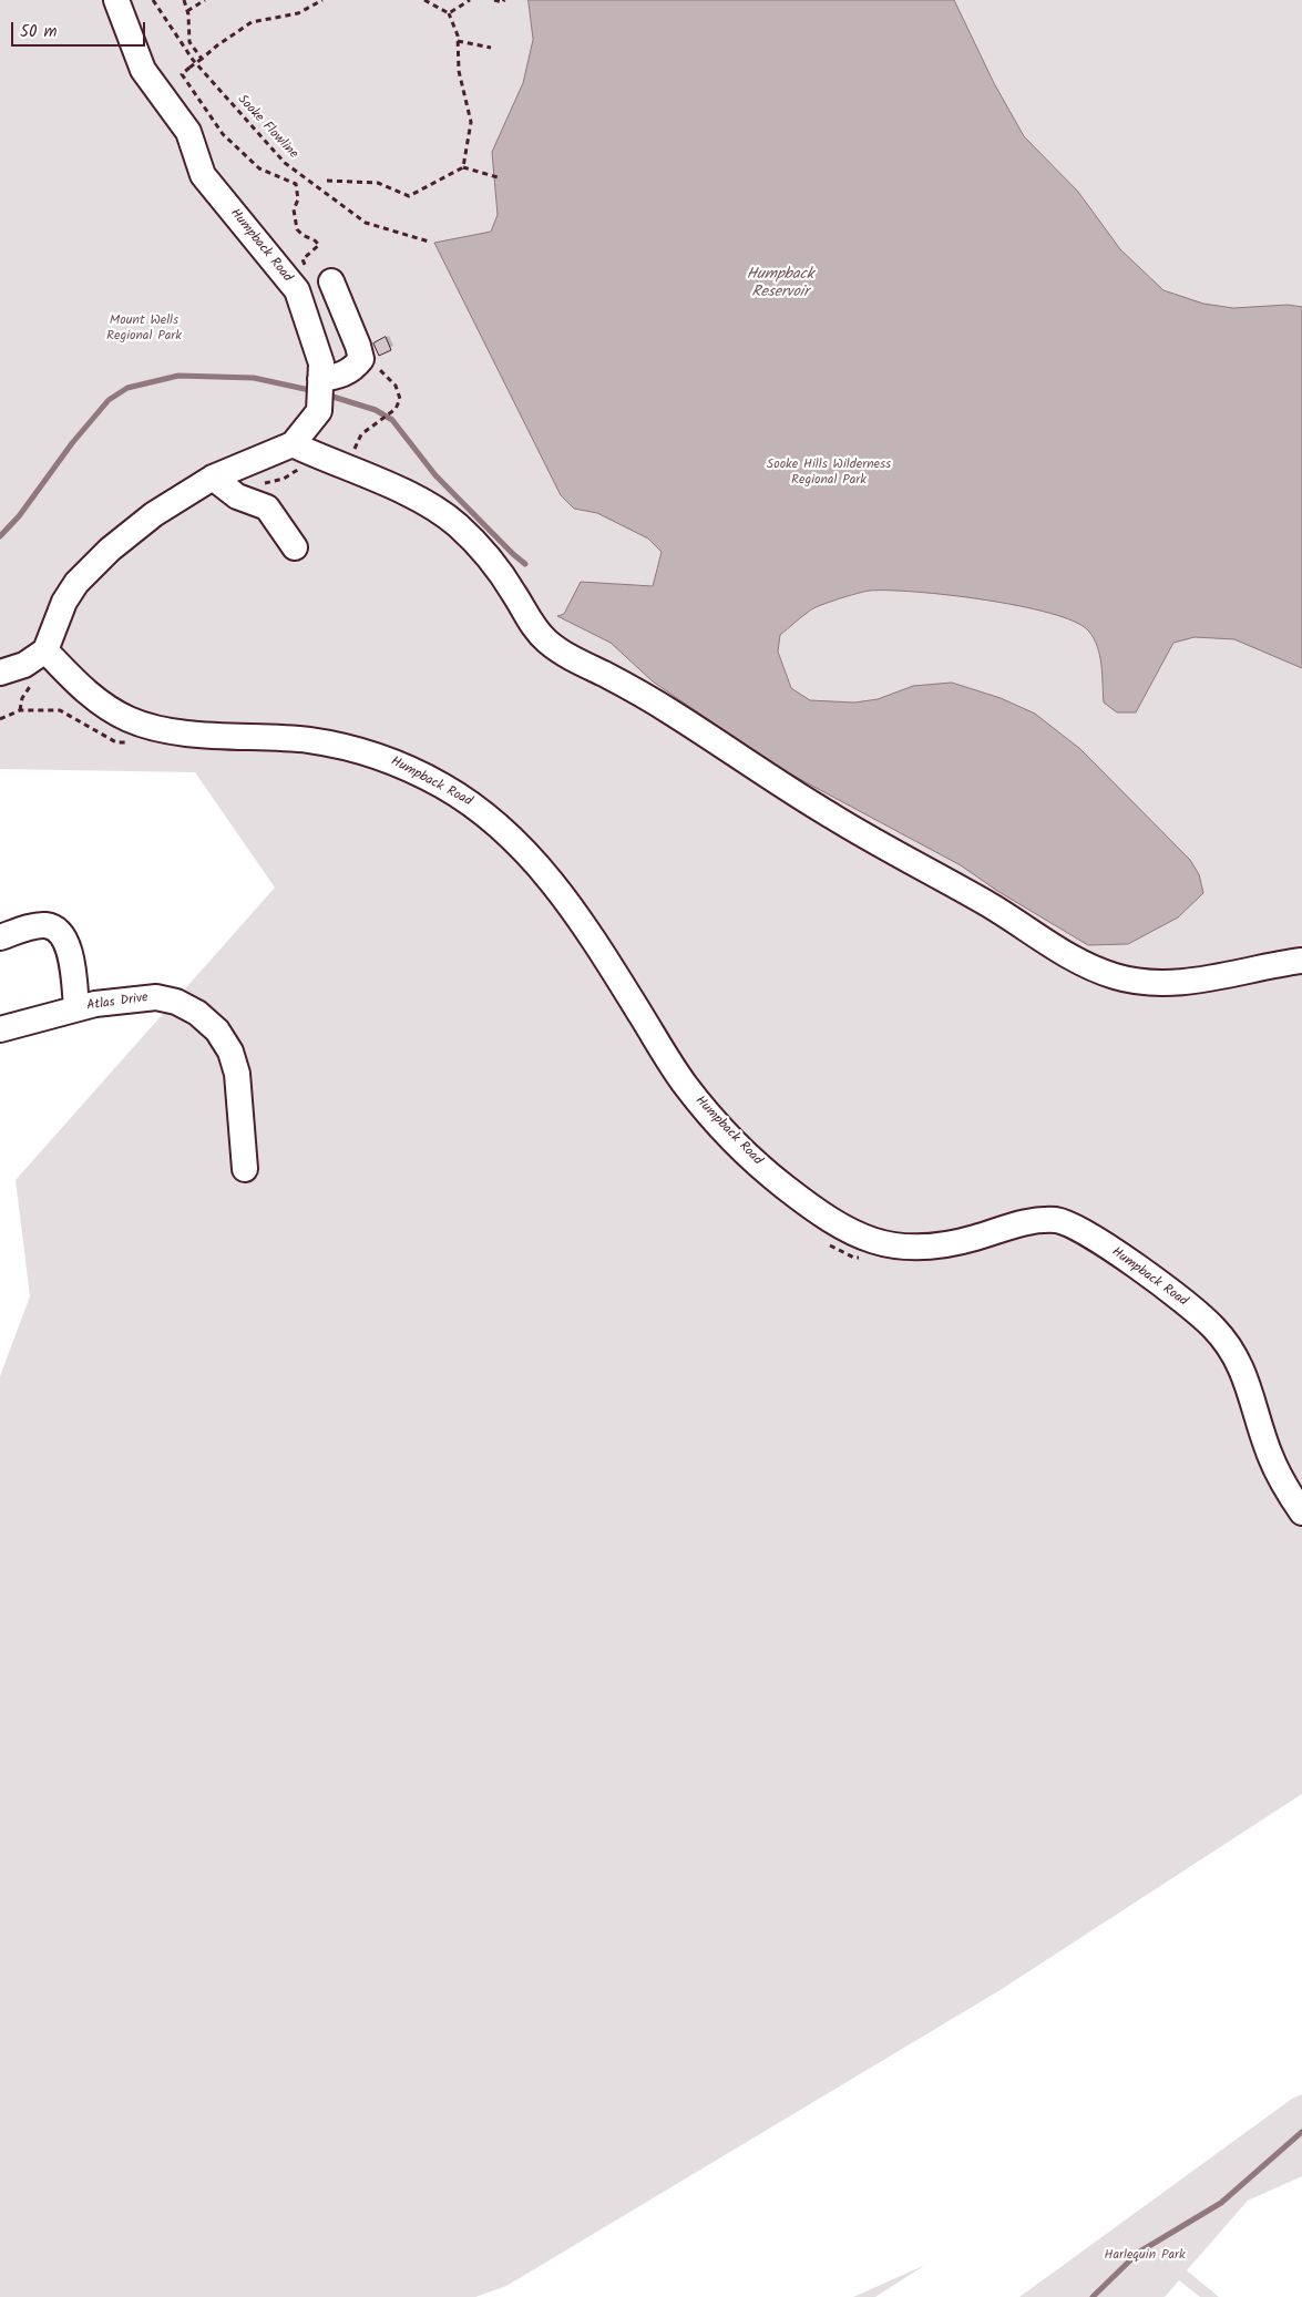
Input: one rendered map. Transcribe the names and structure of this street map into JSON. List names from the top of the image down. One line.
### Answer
{"streets":{"street":["Humpback Road","Atlas Drive"],"path":["Sooke Flowline"]},"water":["Humpback Reservoir"],"parks":["Mount Wells Regional Park","Sooke Hills Wilderness Regional Park","Harlequin Park"],"scale_bar":"50 m"}
